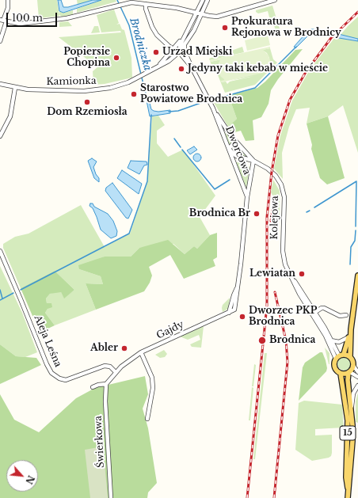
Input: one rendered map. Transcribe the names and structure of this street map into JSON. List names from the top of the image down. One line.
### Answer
{"streets":{"main road":["15"],"street":["Kamionka","Dworcowa","Kolejowa","Gajdy","Aleja Leśna","Świerkowa"]},"crossings":[["Kamionka","Dworcowa"],["Dworcowa","Kolejowa"],["Dworcowa","Gajdy"],["Kolejowa","15"],["Gajdy","Aleja Leśna"]],"water":["Brodniczka"],"places":["Prokuratura Rejonowa w Brodnicy","Urząd Miejski","Popiersie Chopina","Jedyny taki kebab w mieście","Starostwo Powiatowe Brodnica","Dom Rzemiosła","Brodnica Br","Lewiatan","Dworzec PKP Brodnica","Brodnica","Abler"],"scale_bar":"100 m","north":"bottom right"}
